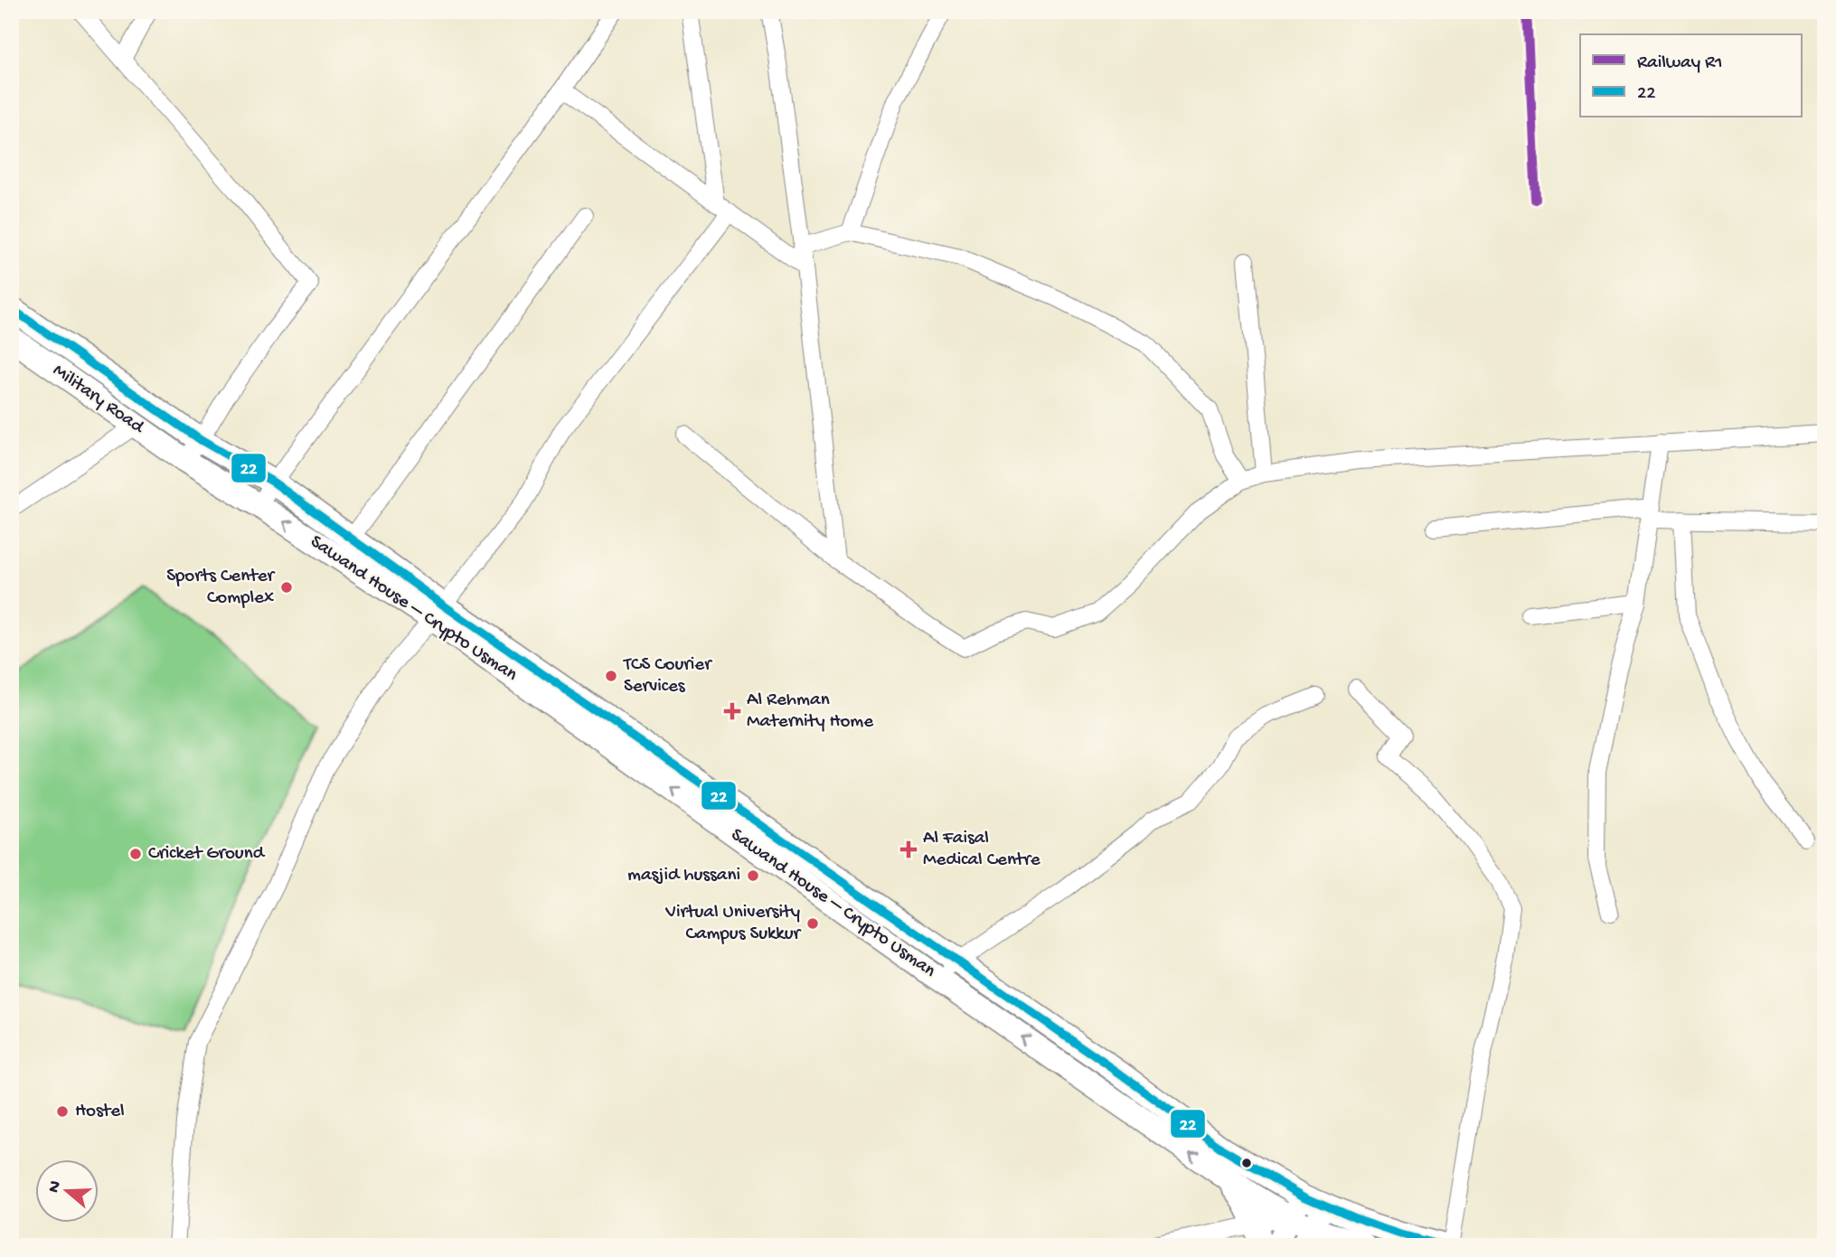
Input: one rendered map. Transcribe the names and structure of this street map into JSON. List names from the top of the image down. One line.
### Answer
{"streets":{"main road":["Military Road","Sawand House – Crypto Usman"]},"crossings":[["Military Road","Sawand House – Crypto Usman"]],"one_way":["Sawand House – Crypto Usman"],"places":{"other":["Sports Center Complex","TCS Courier Services","Cricket Ground","masjid hussani","Virtual University Campus Sukkur","Hostel"],"health":["Al Rehman Maternity Home","Al Faisal Medical Centre"]},"lines":["rail line R1","transit line 22"],"legend":["Railway R1","22"],"north":"left"}
